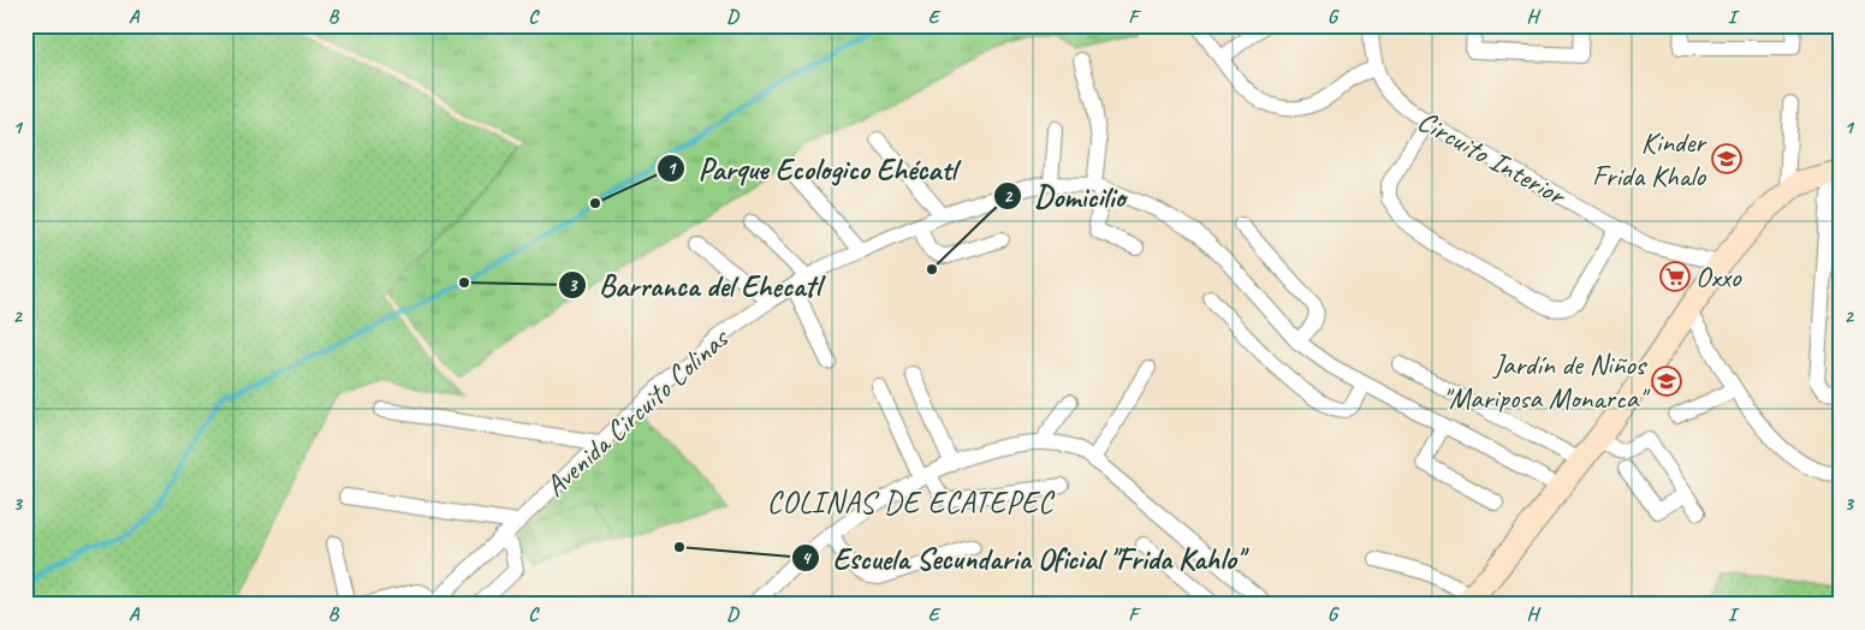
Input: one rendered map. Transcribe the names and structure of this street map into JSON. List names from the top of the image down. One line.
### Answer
{"streets":{"street":["Circuito Interior","Avenida Circuito Colinas"]},"districts":["COLINAS DE ECATEPEC"],"places":{"school or university":["Kinder Frida Khalo","Jardín de Niños \"Mariposa Monarca\""],"other":["Parque Ecologico Ehécatl","Domicilio","Barranca del Ehecatl","Escuela Secundaria Oficial \"Frida Kahlo\""],"supermarket":["Oxxo"]},"grid":{"columns":["A","B","C","D","E","F","G","H","I"],"rows":["1","2","3"]}}
